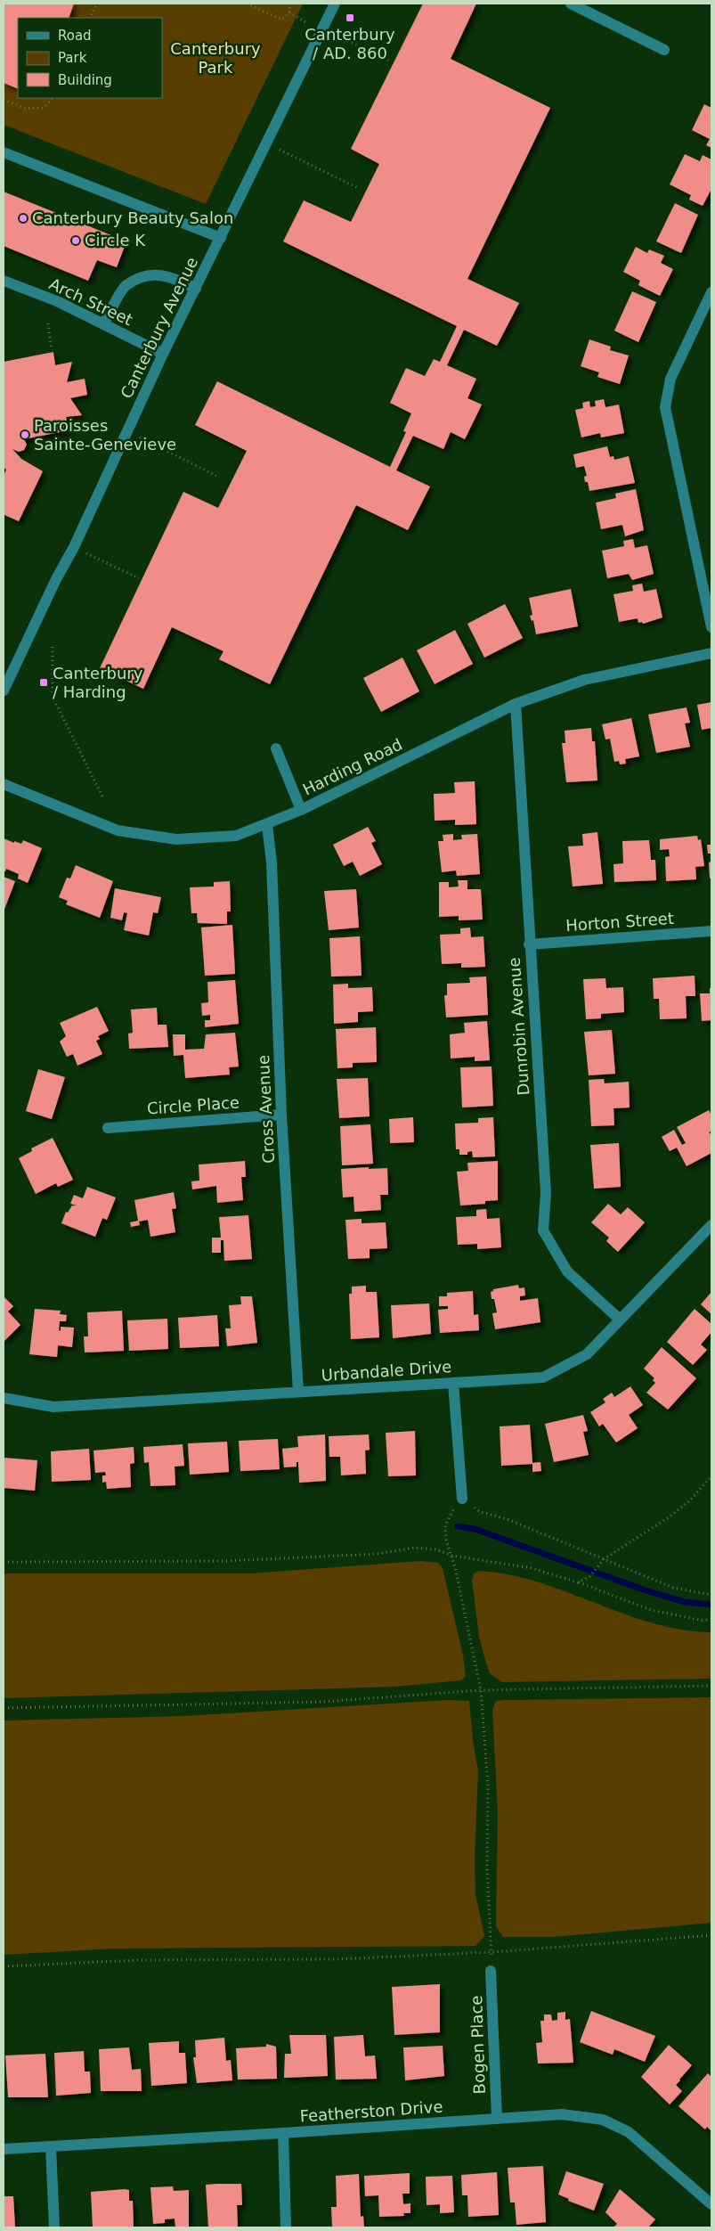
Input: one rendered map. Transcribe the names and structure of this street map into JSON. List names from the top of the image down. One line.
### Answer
{"streets":{"street":["Arch Street","Canterbury Avenue","Harding Road","Horton Street","Dunrobin Avenue","Circle Place","Cross Avenue","Urbandale Drive","Bogen Place","Featherston Drive"]},"crossings":[["Arch Street","Canterbury Avenue"],["Harding Road","Dunrobin Avenue"],["Harding Road","Cross Avenue"],["Horton Street","Dunrobin Avenue"],["Dunrobin Avenue","Urbandale Drive"],["Circle Place","Cross Avenue"],["Cross Avenue","Urbandale Drive"],["Bogen Place","Featherston Drive"]],"parks":["Canterbury Park"],"places":{"transit":["Canterbury / AD. 860","Canterbury / Harding"],"other":["Canterbury Beauty Salon","Circle K","Paroisses Sainte-Genevieve"]},"legend":["Road","Park","Building"]}
